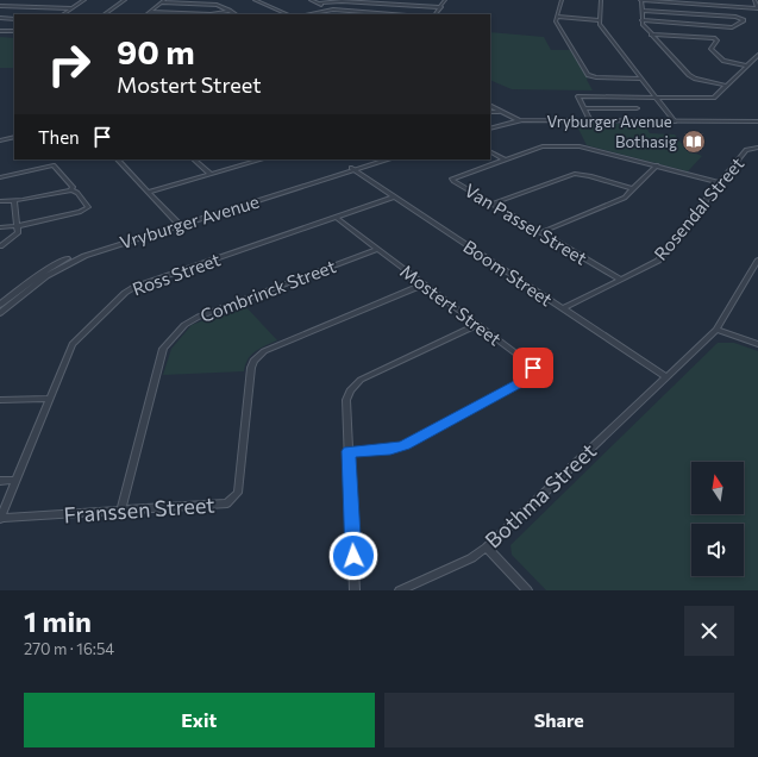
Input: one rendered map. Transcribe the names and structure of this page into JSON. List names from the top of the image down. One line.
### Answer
{"streets":{"street":["Vryburger Avenue","Rosendal Street","Van Passel Street","Boom Street","Ross Street","Combrinck Street","Mostert Street","Bothma Street","Franssen Street"]},"crossings":[["Vryburger Avenue","Boom Street"],["Rosendal Street","Van Passel Street"],["Rosendal Street","Boom Street"],["Boom Street","Ross Street"],["Boom Street","Bothma Street"],["Ross Street","Mostert Street"],["Ross Street","Franssen Street"],["Combrinck Street","Mostert Street"],["Combrinck Street","Franssen Street"],["Mostert Street","Franssen Street"]],"places":{"library":["Bothasig"]},"north":"top","page":{"turn":["90 m","Mostert Street"],"then":"Then","heading":["1 min","270 m · 16:54"],"buttons":["Exit","Share"]}}
